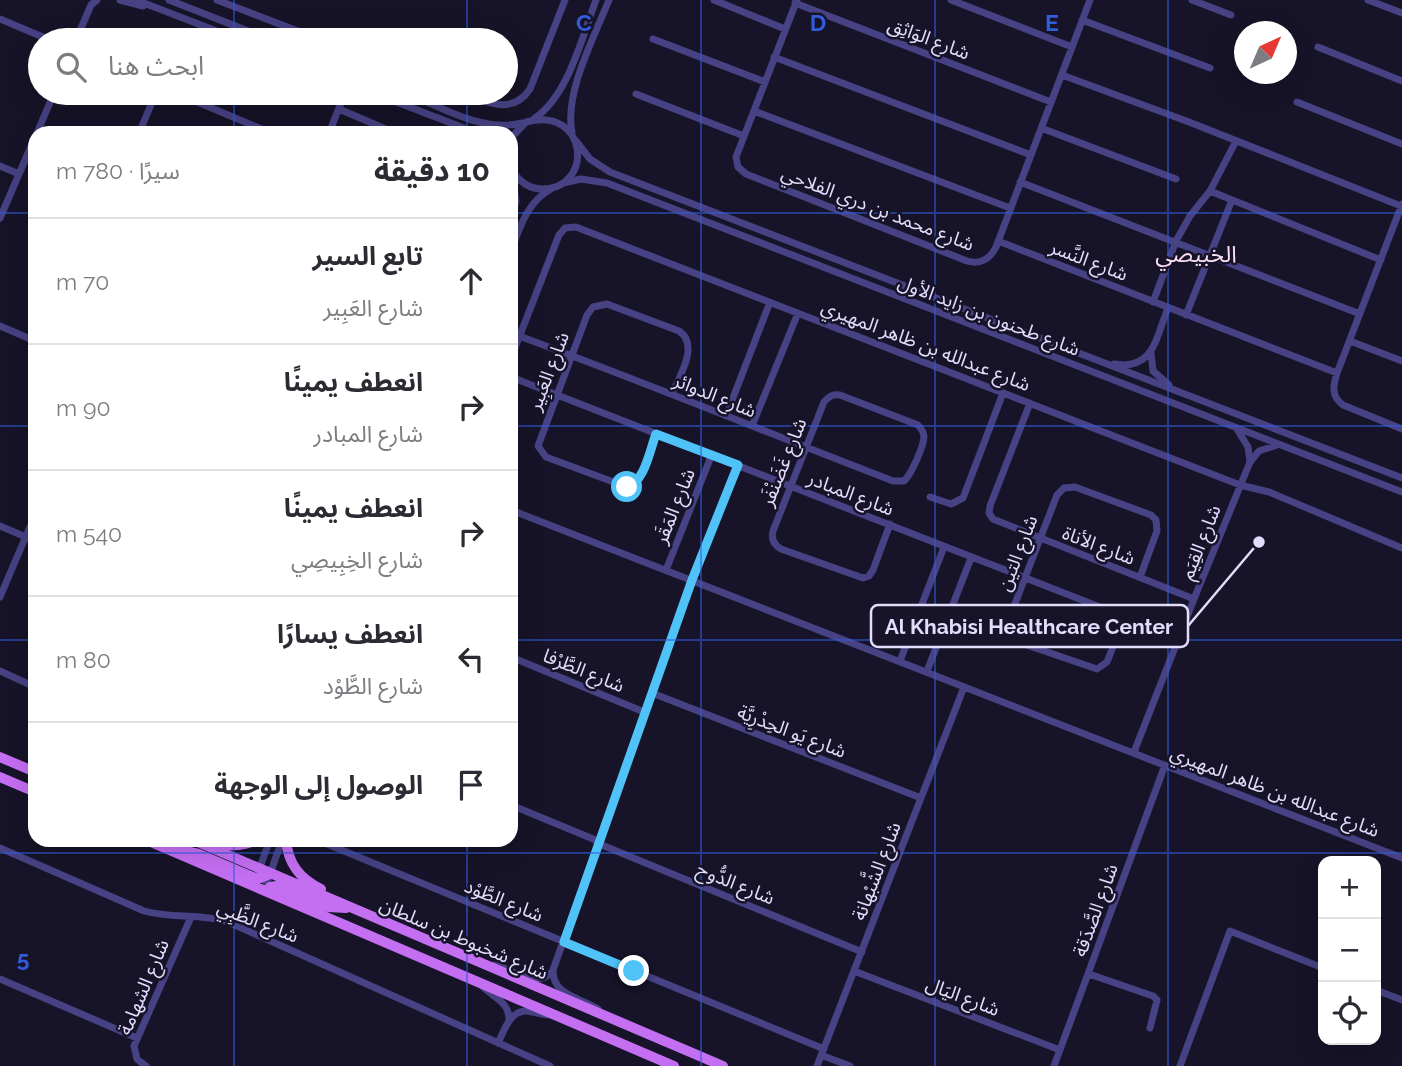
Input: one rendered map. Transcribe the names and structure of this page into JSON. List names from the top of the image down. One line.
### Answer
{"streets":{"main road":["شارع شخبوط بن سلطان"],"street":["شارع الوَاثِق","شارع محمد بن دري الفلاحي","شارع النَّسر","شارع طحنون بن زايد الأول","شارع عبدالله بن ظاهر المهيري","شارع العَبِير","شارع الدوائر","شارع غَضَنْفَر","شارع المبادر","شارع المَقَر","شارع القِيَم","شارع الأناة","شارع التين","شارع الطَّرْفا","شارع يَو الحِدْرِيَّة","شارع الشَّبْهانة","شارع الدُّوح","شارع الطَّوْد","شارع الصَّدَقة","شارع الظَّبِي","شارع الشهامة","شارع اليَال"]},"crossings":[["شارع الوَاثِق","شارع محمد بن دري الفلاحي"],["شارع محمد بن دري الفلاحي","شارع النَّسر"],["شارع عبدالله بن ظاهر المهيري","شارع الدوائر"],["شارع عبدالله بن ظاهر المهيري","شارع المَقَر"],["شارع عبدالله بن ظاهر المهيري","شارع القِيَم"],["شارع عبدالله بن ظاهر المهيري","شارع الأناة"],["شارع عبدالله بن ظاهر المهيري","شارع الشَّبْهانة"],["شارع عبدالله بن ظاهر المهيري","شارع الصَّدَقة"],["شارع العَبِير","شارع الدوائر"],["شارع العَبِير","شارع المبادر"],["شارع الدوائر","شارع غَضَنْفَر"],["شارع غَضَنْفَر","شارع المبادر"],["شارع المبادر","شارع المَقَر"],["شارع المبادر","شارع القِيَم"],["شارع المبادر","شارع التين"],["شارع القِيَم","شارع الأناة"],["شارع الأناة","شارع التين"],["شارع يَو الحِدْرِيَّة","شارع الشَّبْهانة"],["شارع الشَّبْهانة","شارع الدُّوح"],["شارع الشَّبْهانة","شارع الطَّوْد"],["شارع الشَّبْهانة","شارع اليَال"],["شارع الصَّدَقة","شارع اليَال"],["شارع الظَّبِي","شارع الشهامة"]],"districts":["الخبيصي"],"places":["Al Khabisi Healthcare Center"],"north":"top right","page":{"search":"ابحث هنا","heading":["10 دقيقة","سيرًا · 780 m"],"list":[["تابع السير","شارع العَبِير","70 m"],["انعطف يمينًا","شارع المبادر","90 m"],["انعطف يمينًا","شارع الخِبِيصِي","540 m"],["انعطف يسارًا","شارع الطَّوْد","80 m"],"الوصول إلى الوجهة"],"map_buttons":["+","−"]},"grid":{"columns":["C","D","E"],"rows":["5"]}}
